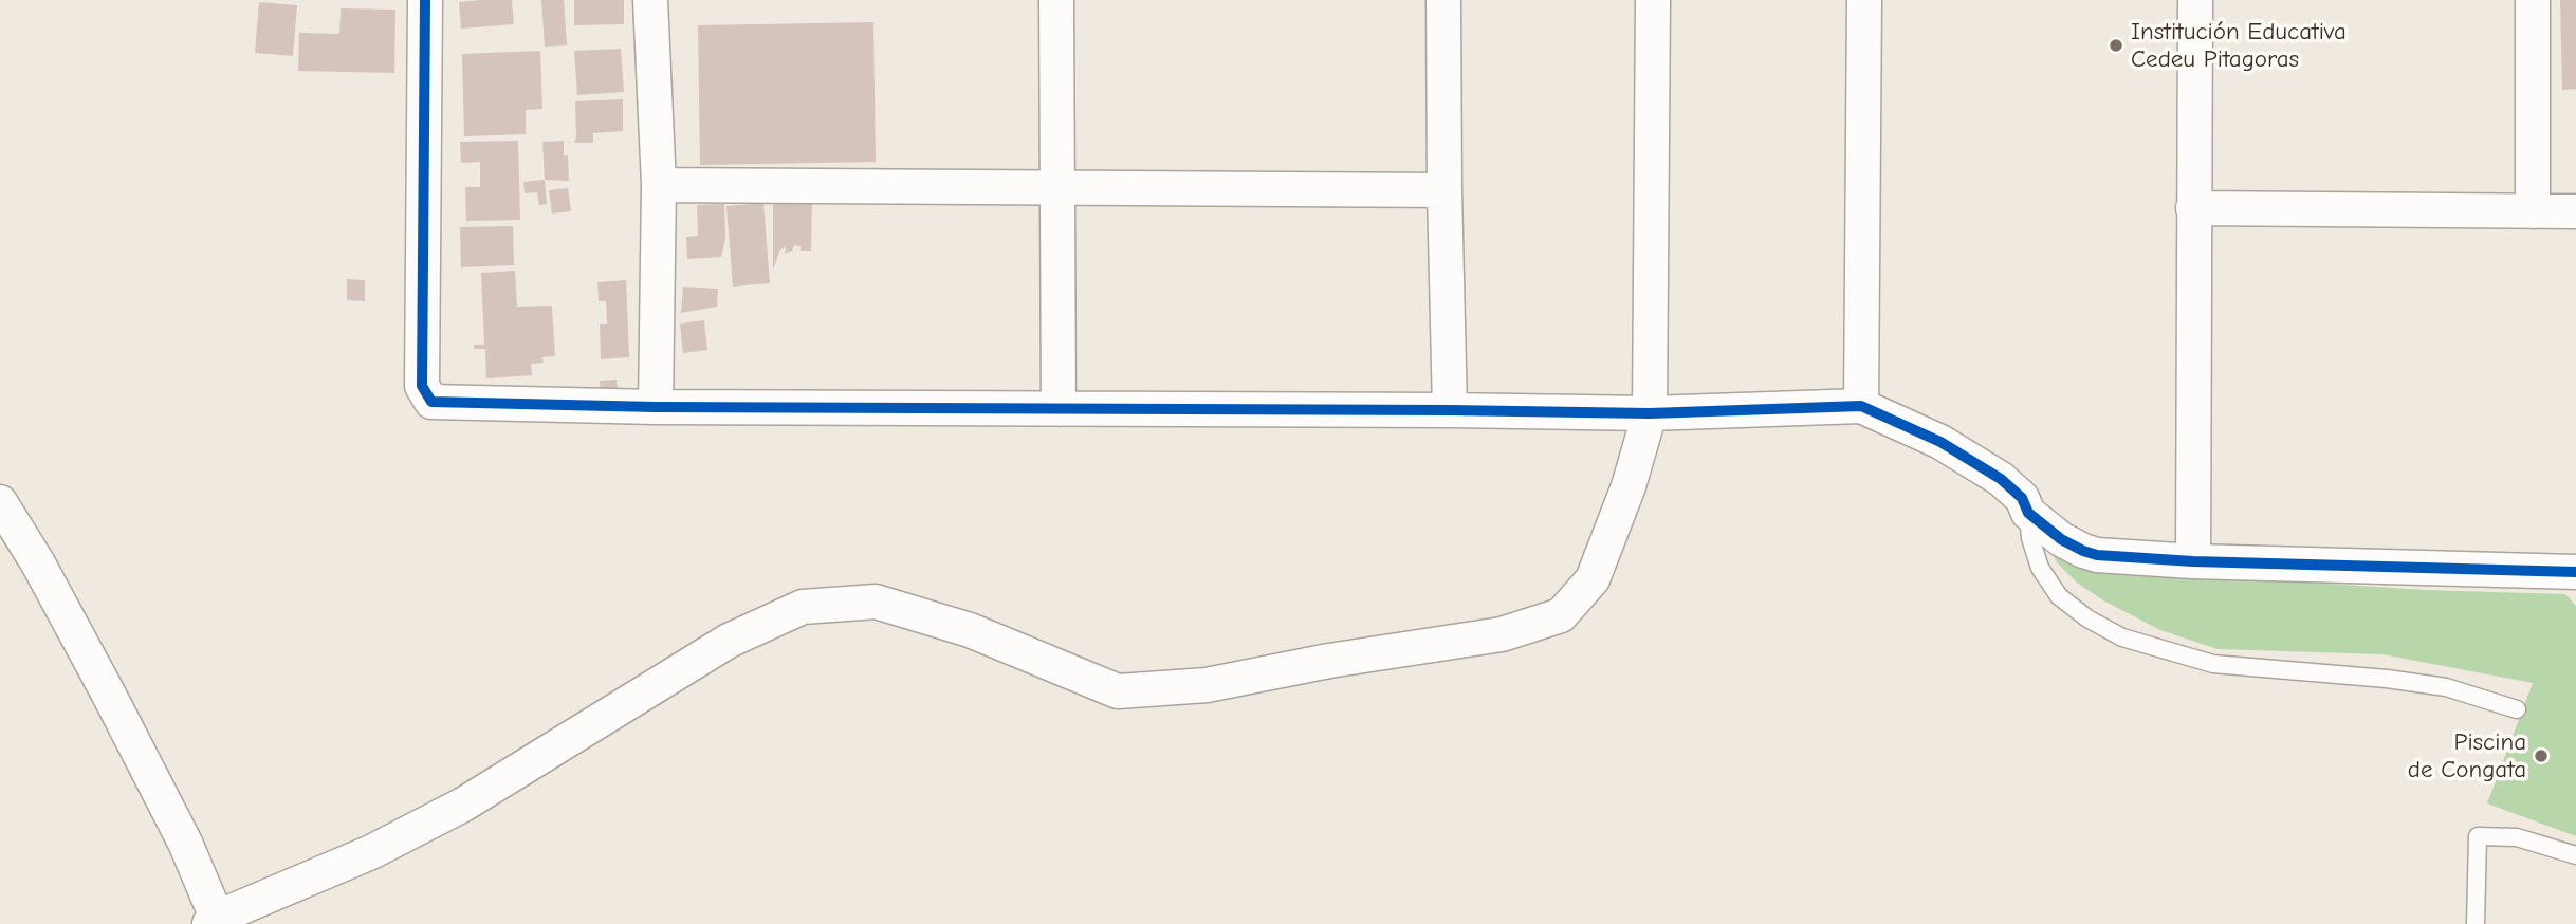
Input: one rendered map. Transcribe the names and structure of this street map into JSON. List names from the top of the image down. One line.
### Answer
{"places":["Institución Educativa Cedeu Pitagoras","Piscina de Congata"]}
